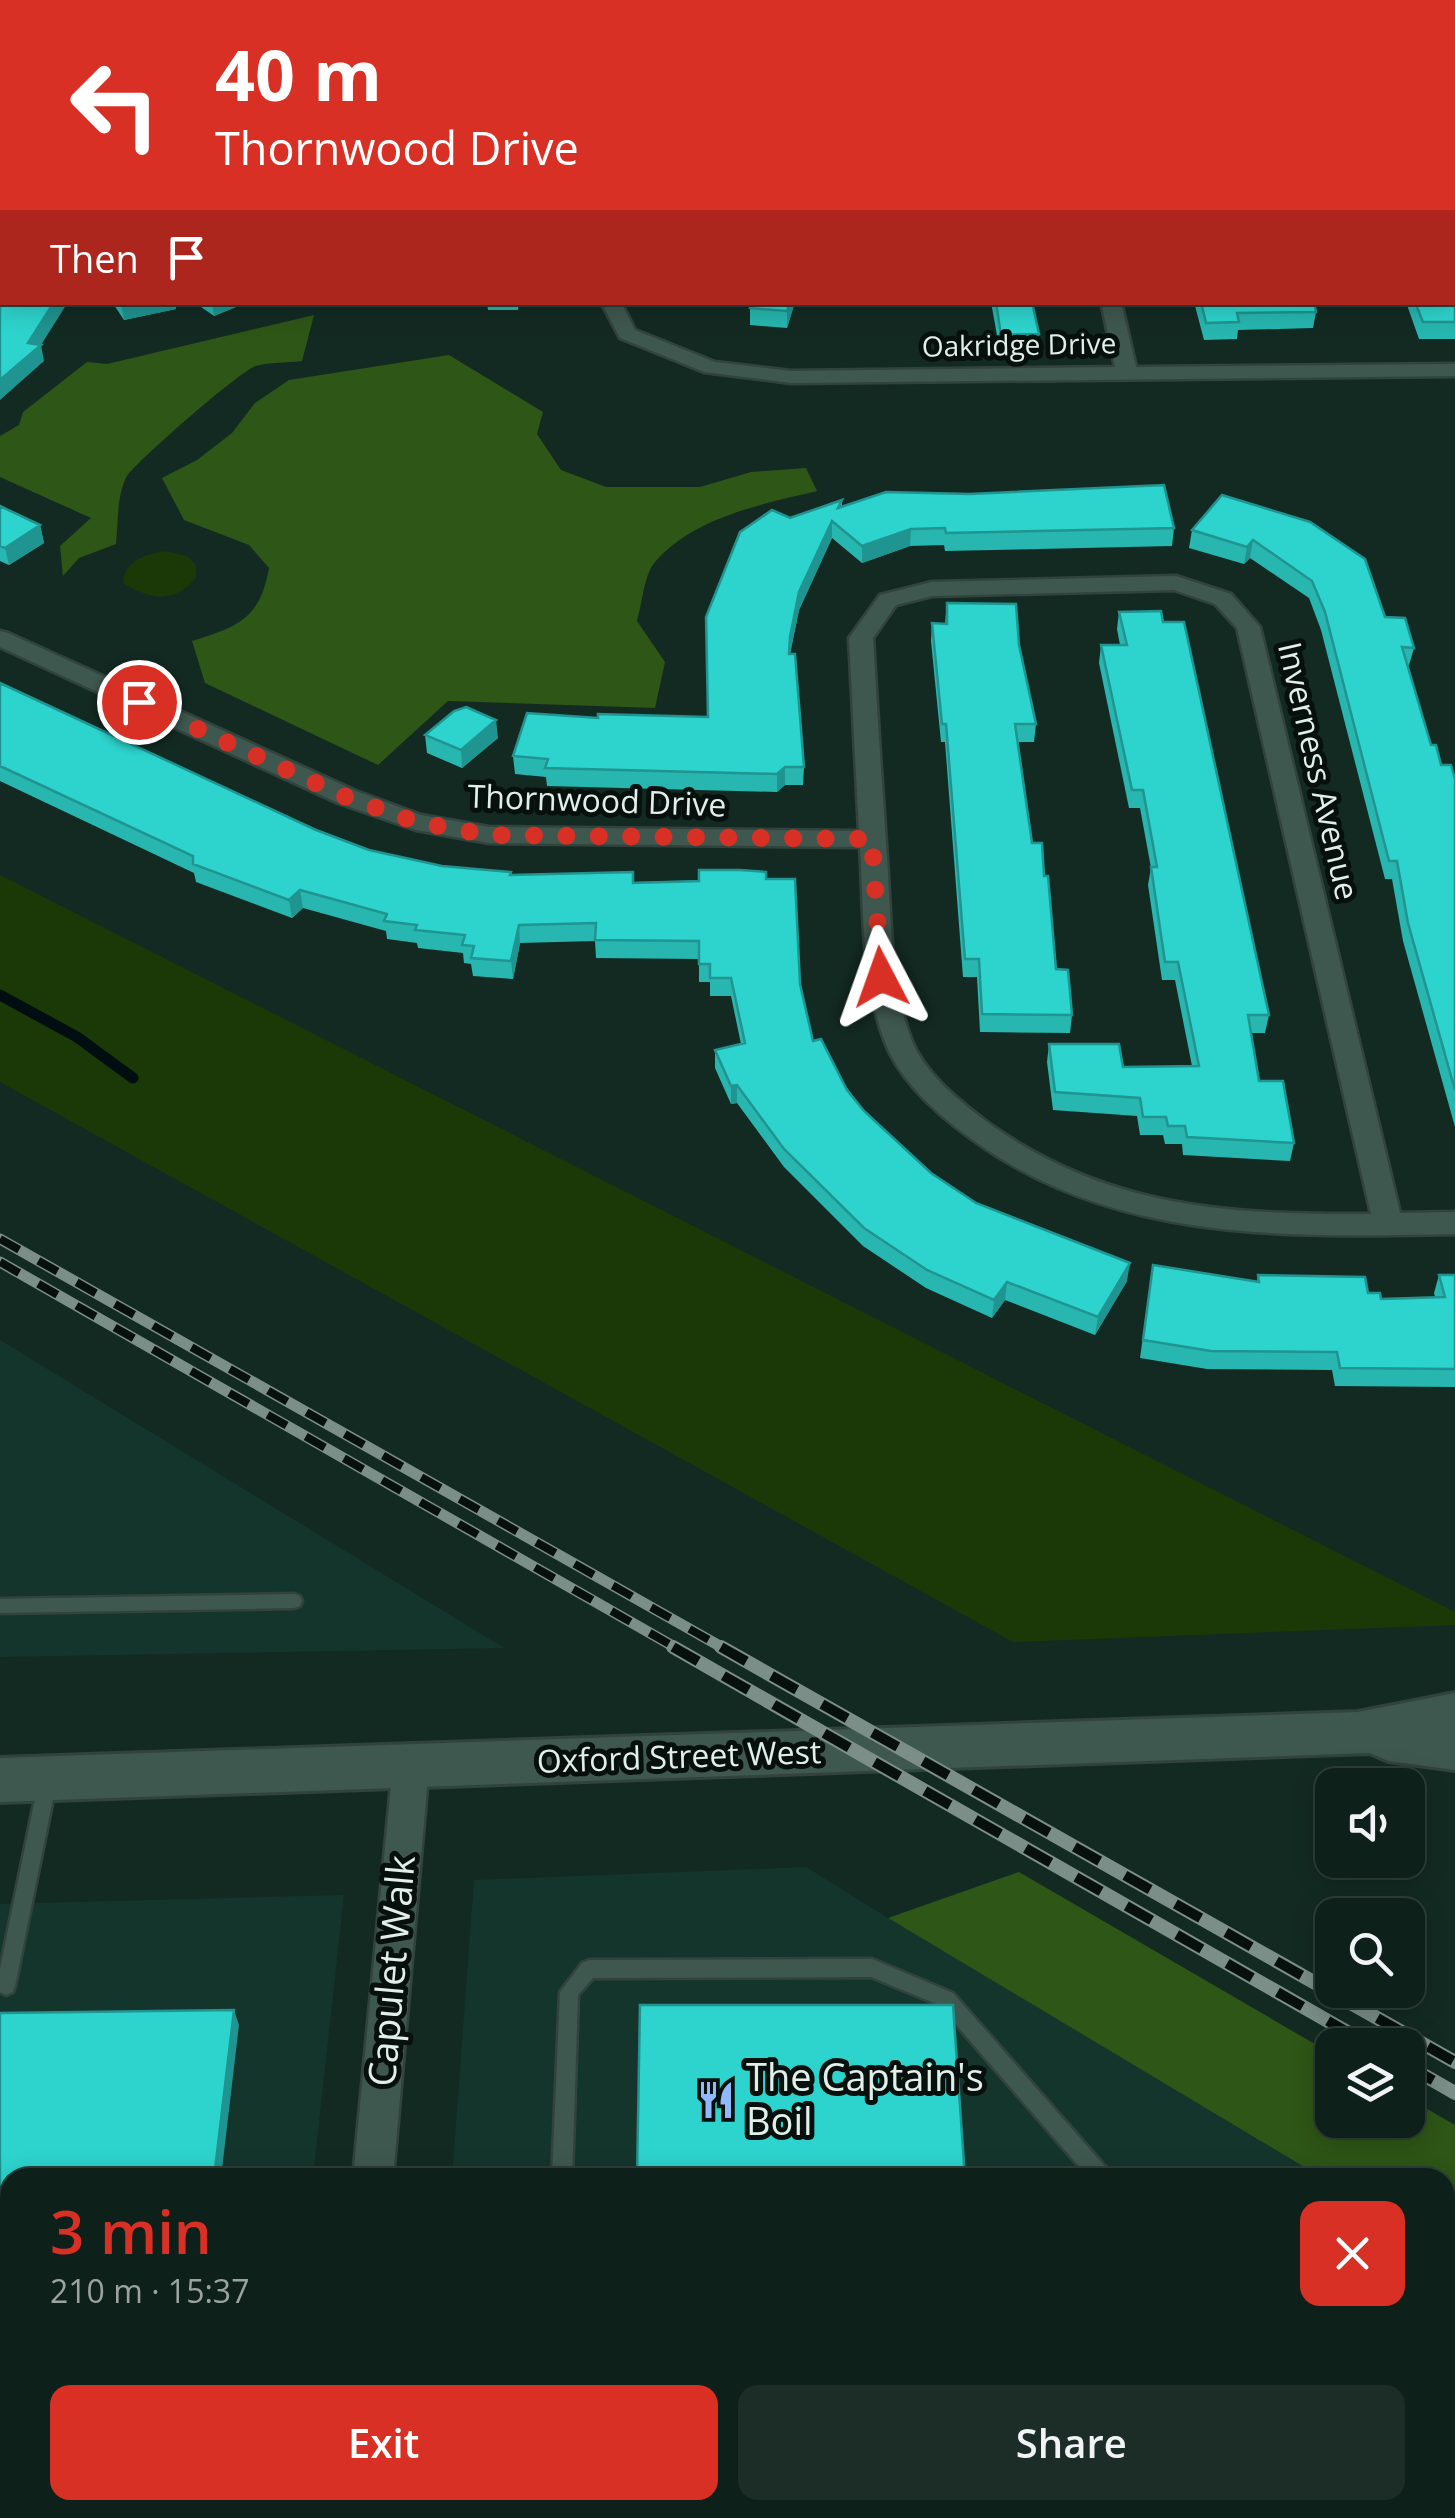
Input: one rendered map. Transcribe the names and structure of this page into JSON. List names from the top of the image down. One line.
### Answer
{"streets":{"main road":["Oxford Street West"],"street":["Oakridge Drive","Inverness Avenue","Thornwood Drive","Capulet Walk"]},"crossings":[["Inverness Avenue","Thornwood Drive"],["Oxford Street West","Capulet Walk"]],"places":{"restaurant":["The Captain's Boil"]},"page":{"turn":["40 m","Thornwood Drive"],"then":"Then","heading":["3 min","210 m · 15:37"],"buttons":["Exit","Share"]}}
